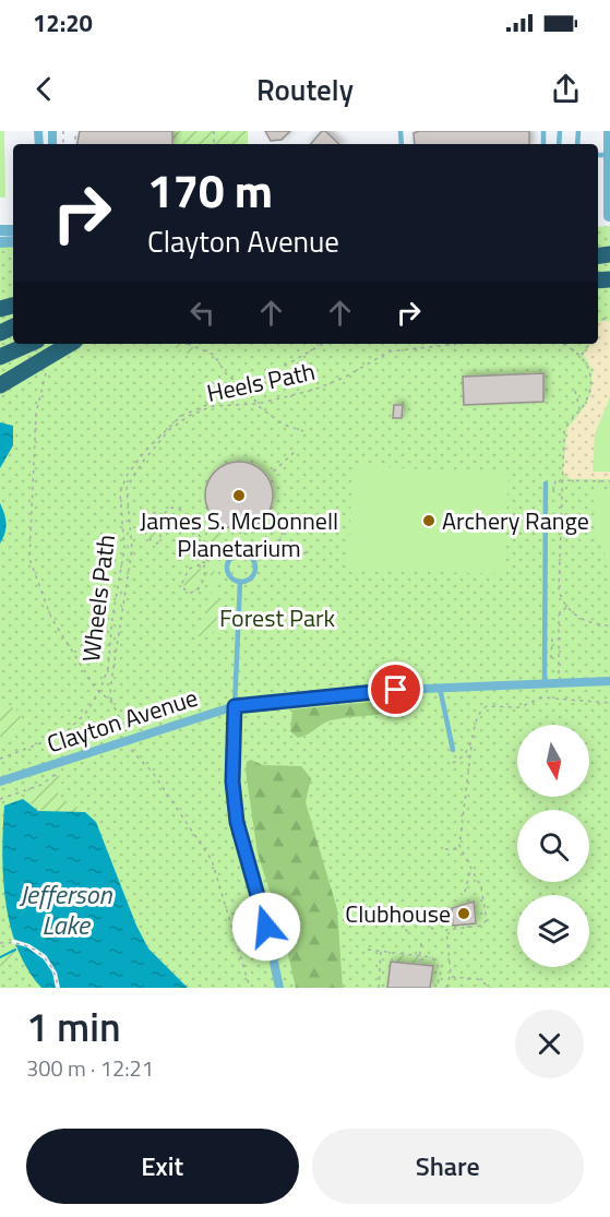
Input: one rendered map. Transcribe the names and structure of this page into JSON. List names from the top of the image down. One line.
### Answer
{"streets":{"street":["Clayton Avenue"],"path":["Heels Path","Wheels Path"]},"water":["Jefferson Lake"],"parks":["Forest Park"],"places":["James S. McDonnell Planetarium","Archery Range","Clubhouse"],"north":"bottom","page":{"status":"12:20","header":"Routely","turn":["170 m","Clayton Avenue"],"heading":["1 min","300 m · 12:21"],"buttons":["Exit","Share"]}}
